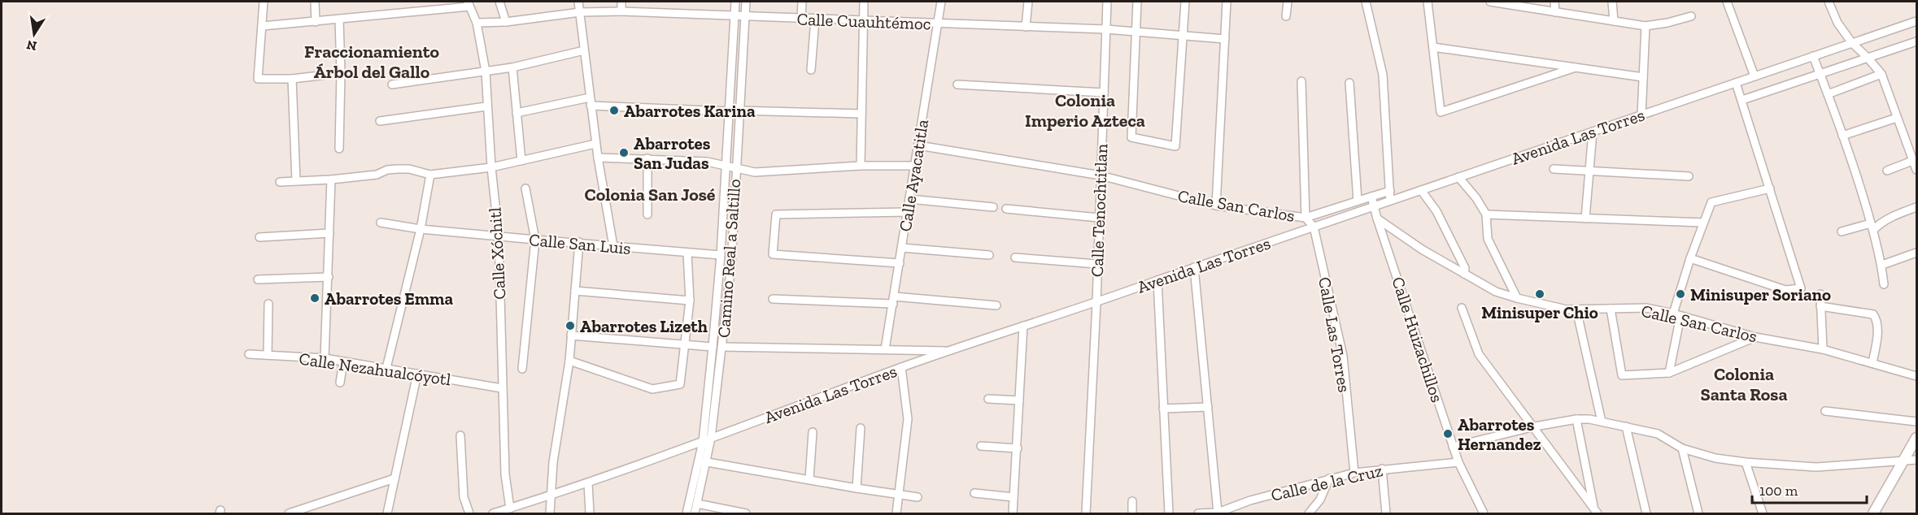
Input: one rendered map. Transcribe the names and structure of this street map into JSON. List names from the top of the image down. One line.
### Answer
{"streets":{"street":["Calle Cuauhtémoc","Avenida Las Torres","Calle Ayacatitla","Calle San Carlos","Calle Tenochtitlan","Calle San Luis","Calle Xóchitl","Camino Real a Saltillo","Calle Las Torres","Calle Huizachillos","Calle Nezahualcóyotl","Calle de la Cruz"]},"crossings":[["Calle Cuauhtémoc","Calle Ayacatitla"],["Calle Cuauhtémoc","Calle Tenochtitlan"],["Calle Cuauhtémoc","Calle Xóchitl"],["Calle Cuauhtémoc","Camino Real a Saltillo"],["Avenida Las Torres","Calle Tenochtitlan"],["Avenida Las Torres","Calle Xóchitl"],["Avenida Las Torres","Camino Real a Saltillo"],["Avenida Las Torres","Calle Las Torres"],["Calle Ayacatitla","Calle San Carlos"],["Calle San Carlos","Calle Tenochtitlan"],["Calle San Carlos","Calle Huizachillos"],["Calle San Luis","Calle Xóchitl"],["Calle San Luis","Camino Real a Saltillo"],["Calle Xóchitl","Calle Nezahualcóyotl"],["Calle Las Torres","Calle de la Cruz"],["Calle Huizachillos","Calle de la Cruz"]],"districts":["Fraccionamiento Árbol del Gallo","Colonia Imperio Azteca","Colonia San José","Colonia Santa Rosa"],"places":["Abarrotes Karina","Abarrotes San Judas","Minisuper Chio","Minisuper Soriano","Abarrotes Emma","Abarrotes Lizeth","Abarrotes Hernandez"],"scale_bar":"100 m","north":"bottom"}
